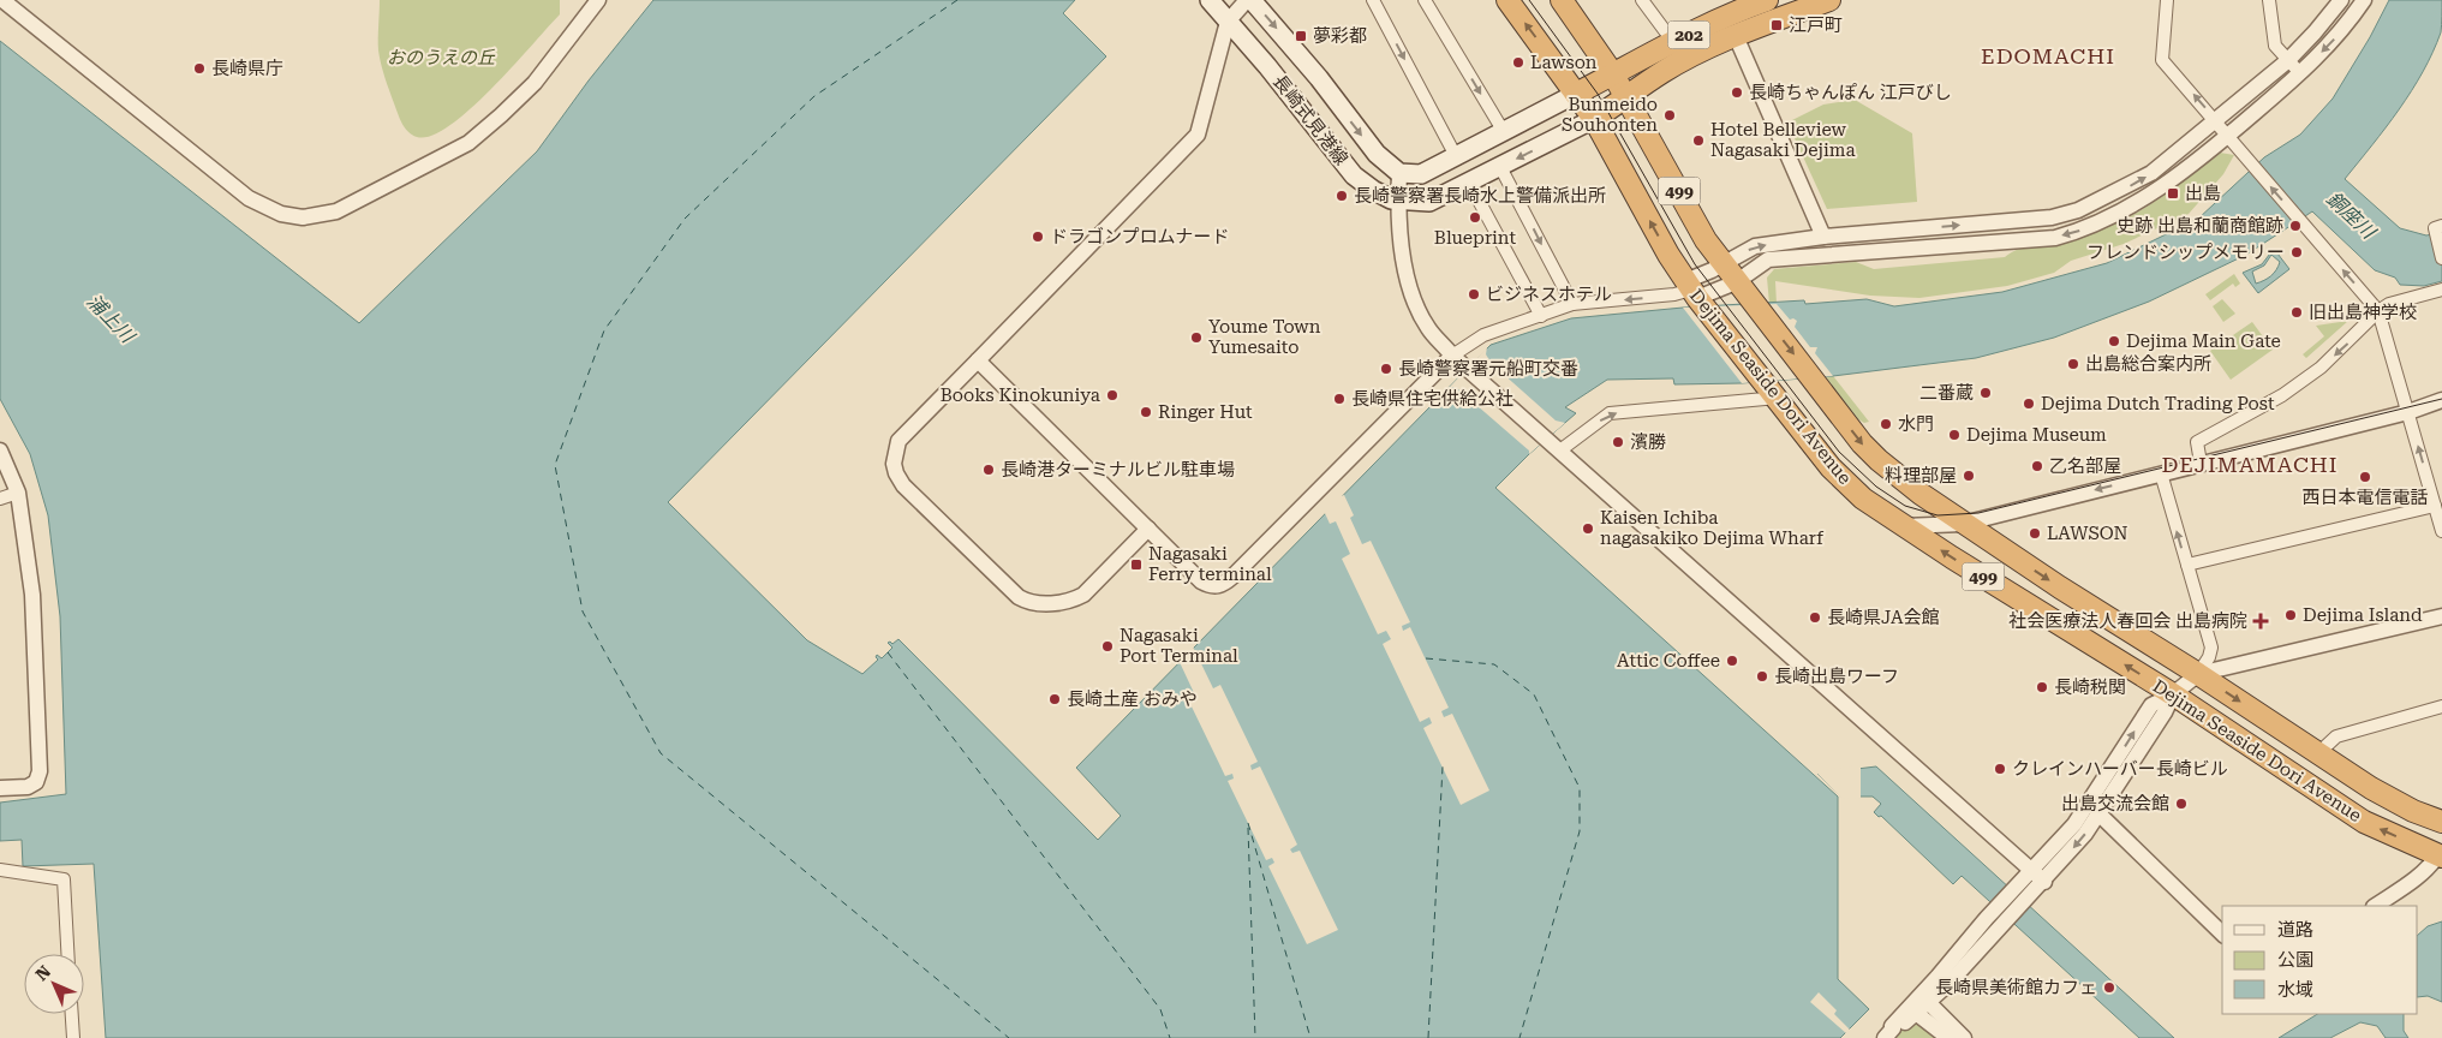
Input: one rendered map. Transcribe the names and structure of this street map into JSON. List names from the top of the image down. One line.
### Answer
{"streets":{"highway":["202","499","Dejima Seaside Dori Avenue"],"main road":["長崎式見港線"]},"crossings":[["202","長崎式見港線"],["202","Dejima Seaside Dori Avenue"],["長崎式見港線","Dejima Seaside Dori Avenue"]],"districts":["EDOMACHI","DEJIMAMACHI"],"water":["銅座川","浦上川"],"parks":["おのうえの丘"],"places":{"transit":["江戸町","夢彩都","出島","Nagasaki Ferry terminal"],"other":["Lawson","長崎県庁","長崎ちゃんぽん 江戸びし","Bunmeido Souhonten","Hotel Belleview Nagasaki Dejima","長崎警察署長崎水上警備派出所","Blueprint","史跡 出島和蘭商館跡","ドラゴンプロムナード","フレンドシップメモリー","ビジネスホテル","旧出島神学校","Youme Town Yumesaito","Dejima Main Gate","出島総合案内所","長崎警察署元船町交番","二番蔵","Books Kinokuniya","長崎県住宅供給公社","Dejima Dutch Trading Post","Ringer Hut","水門","Dejima Museum","濱勝","乙名部屋","長崎港ターミナルビル駐車場","料理部屋","西日本電信電話","Kaisen Ichiba nagasakiko Dejima Wharf","LAWSON","Dejima Island","長崎県JA会館","Nagasaki Port Terminal","Attic Coffee","長崎出島ワーフ","長崎税関","長崎土産 おみや","クレインハーバー長崎ビル","出島交流会館","長崎県美術館カフェ"],"health":["社会医療法人春回会 出島病院"]},"legend":["道路","公園","水域"],"north":"top left"}
